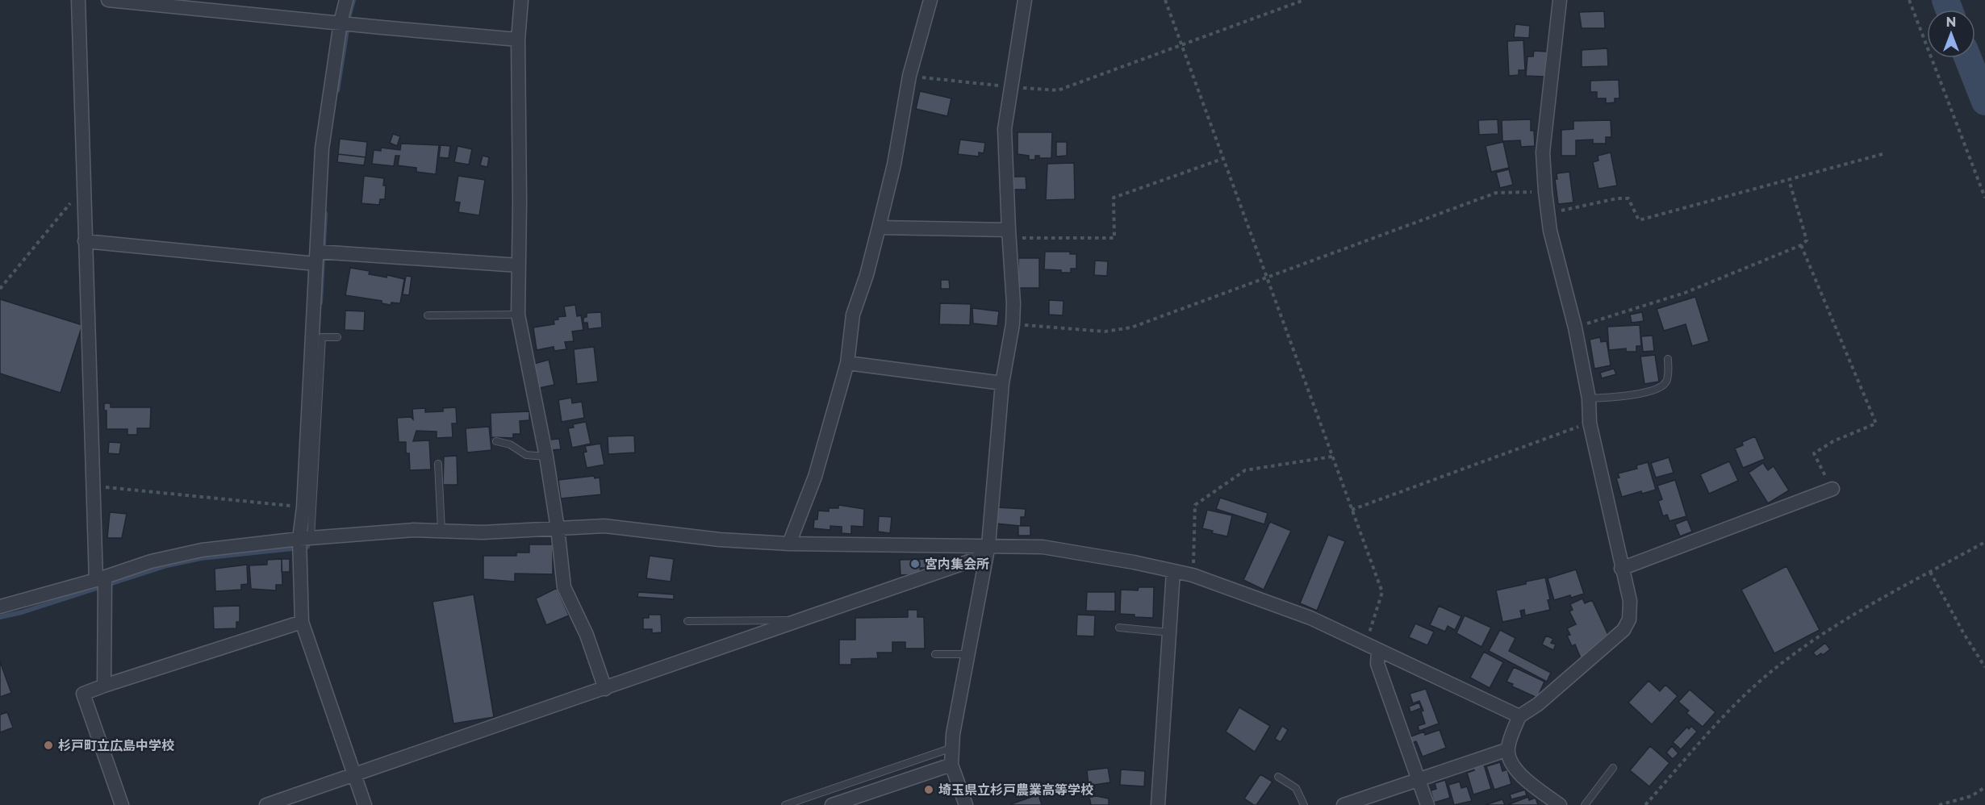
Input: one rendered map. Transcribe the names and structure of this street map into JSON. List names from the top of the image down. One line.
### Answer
{"places":["宮内集会所","杉戸町立広島中学校","埼玉県立杉戸農業高等学校"],"north":"top"}
